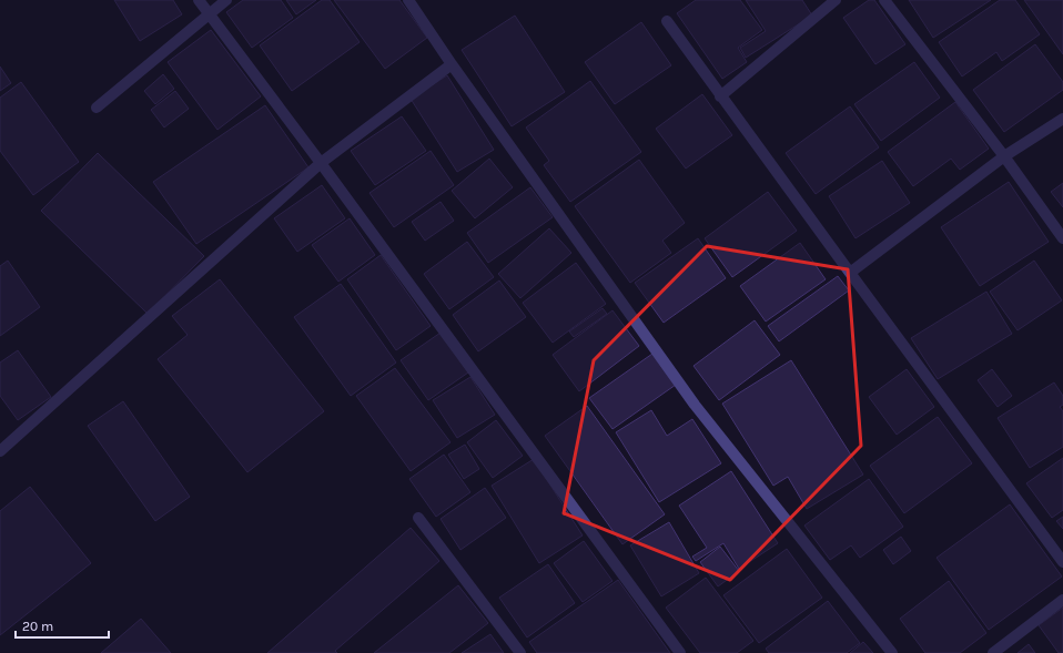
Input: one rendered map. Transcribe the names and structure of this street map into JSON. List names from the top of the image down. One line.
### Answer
{"scale_bar":"20 m"}
